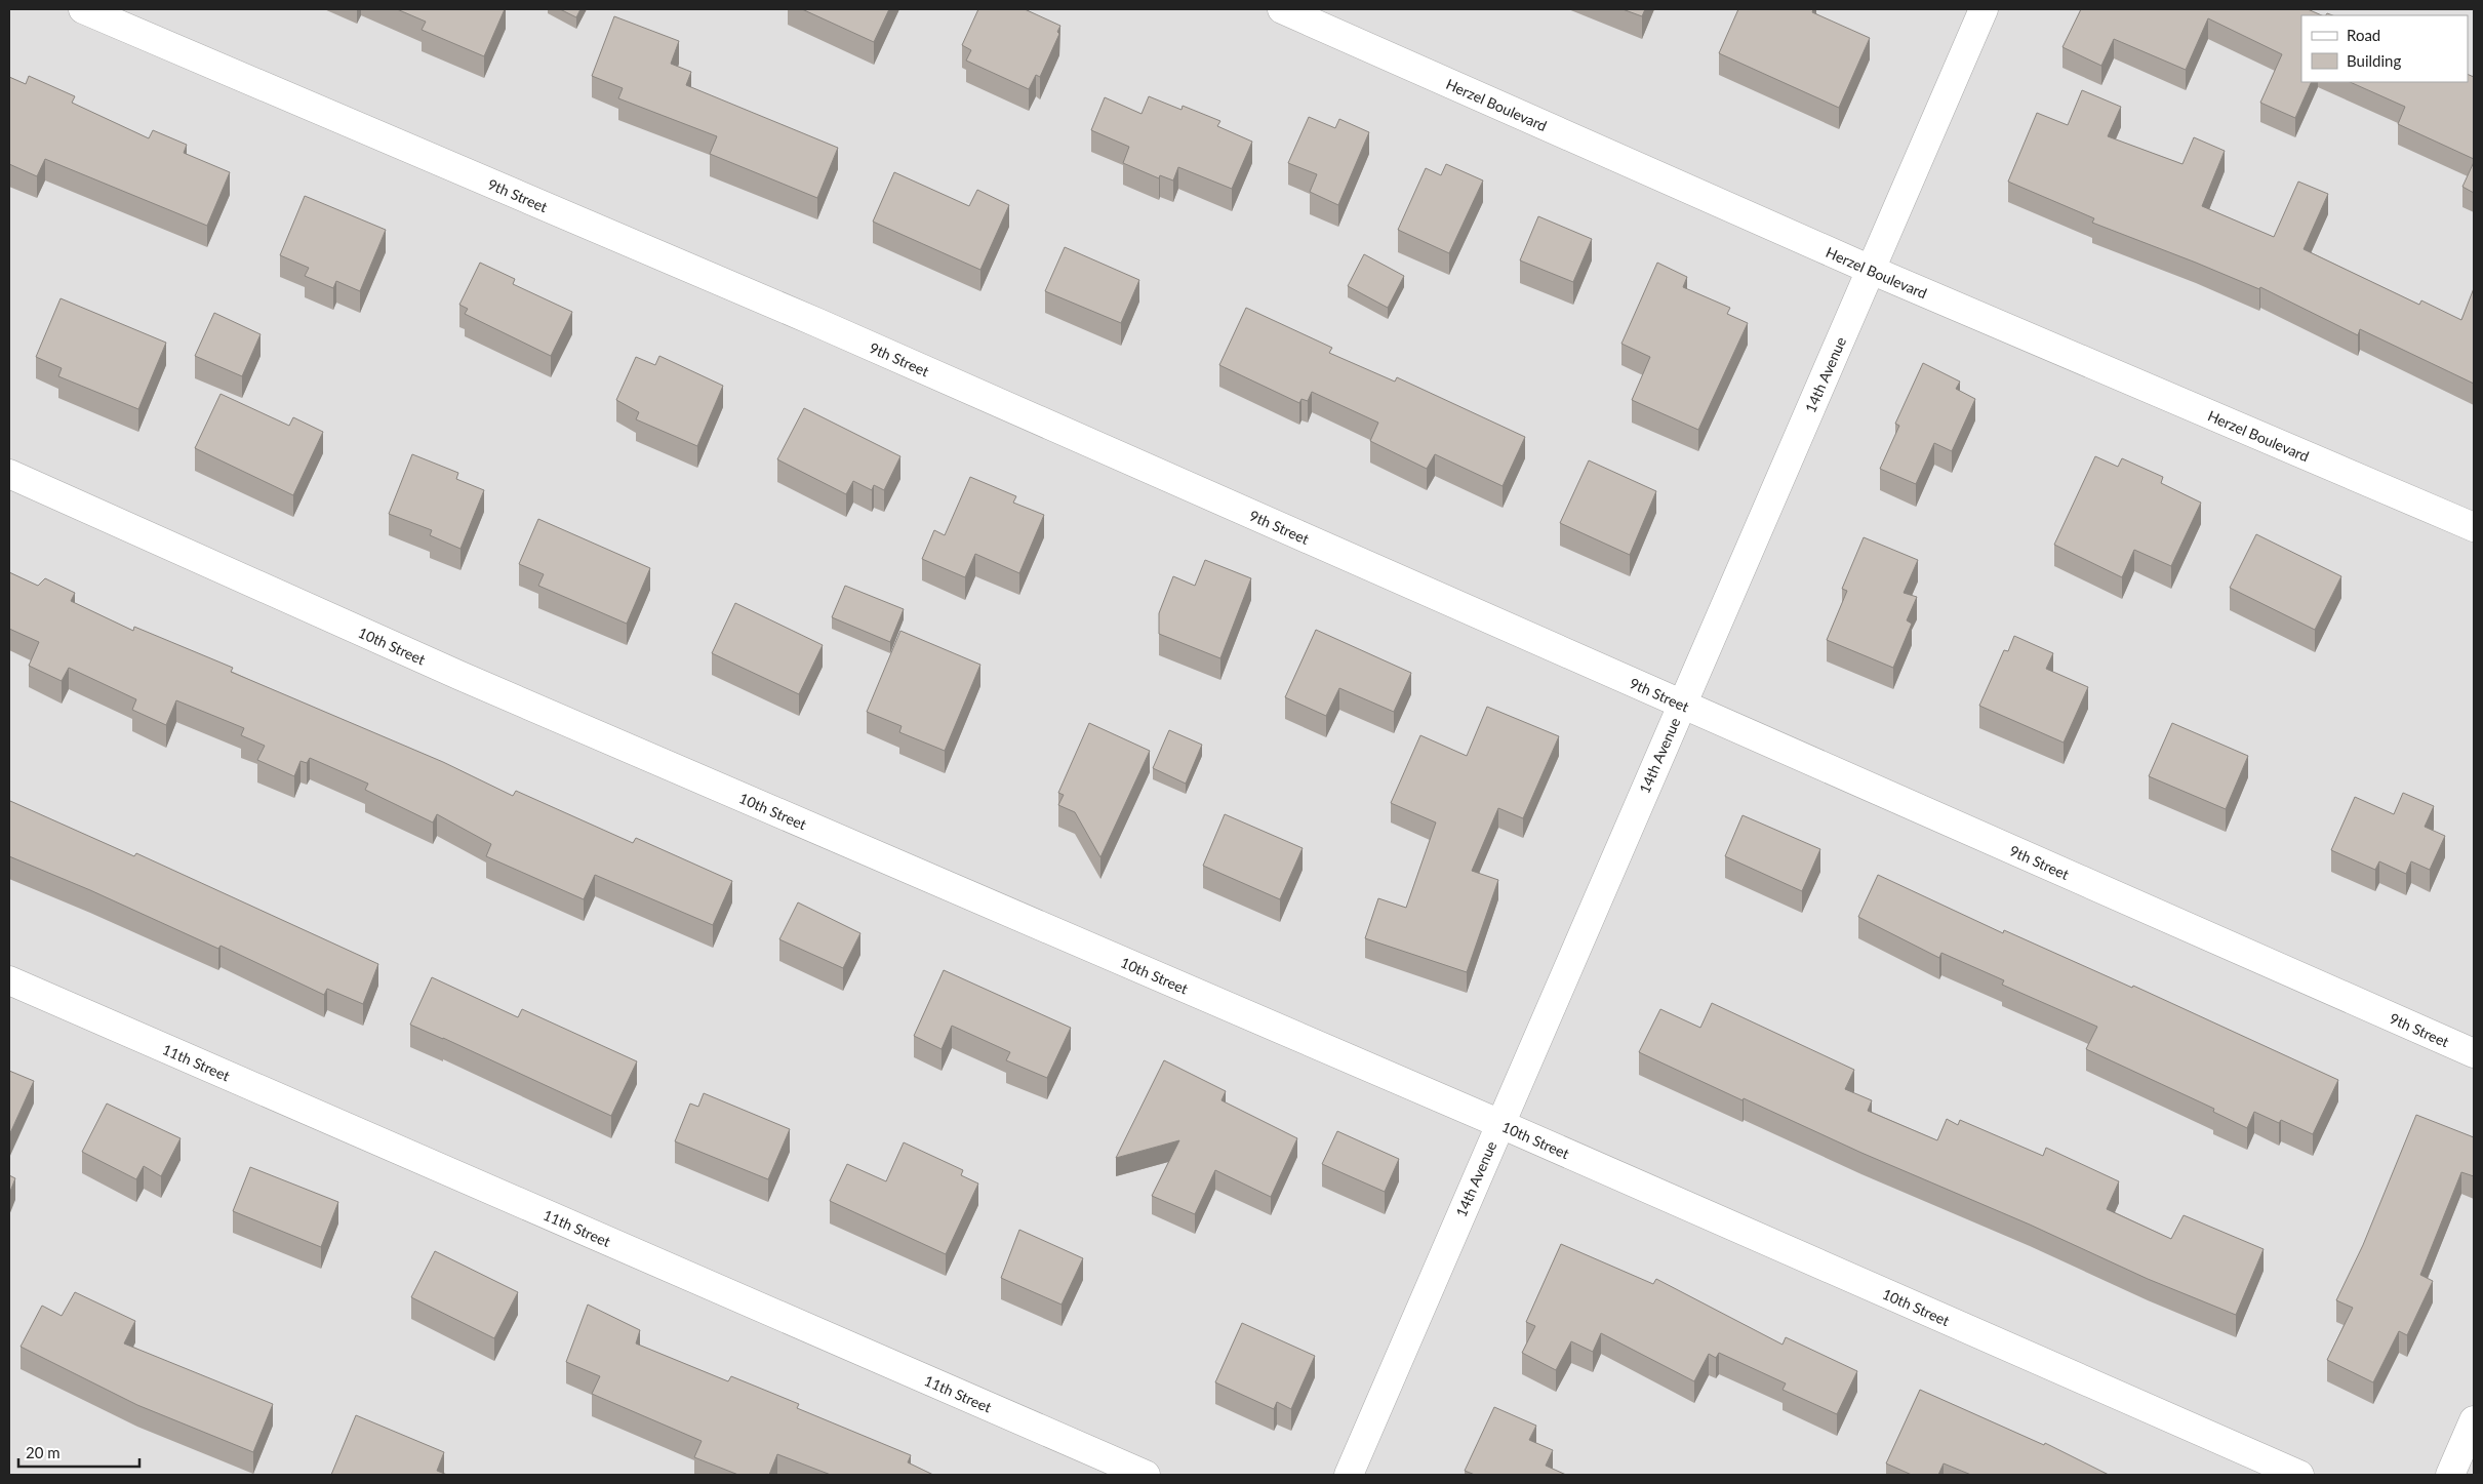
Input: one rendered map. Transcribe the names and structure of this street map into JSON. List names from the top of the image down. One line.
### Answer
{"streets":{"street":["Herzel Boulevard","9th Street","14th Avenue","10th Street","11th Street"]},"crossings":[["Herzel Boulevard","14th Avenue"],["9th Street","14th Avenue"],["14th Avenue","10th Street"]],"legend":["Road","Building"],"scale_bar":"20 m"}
